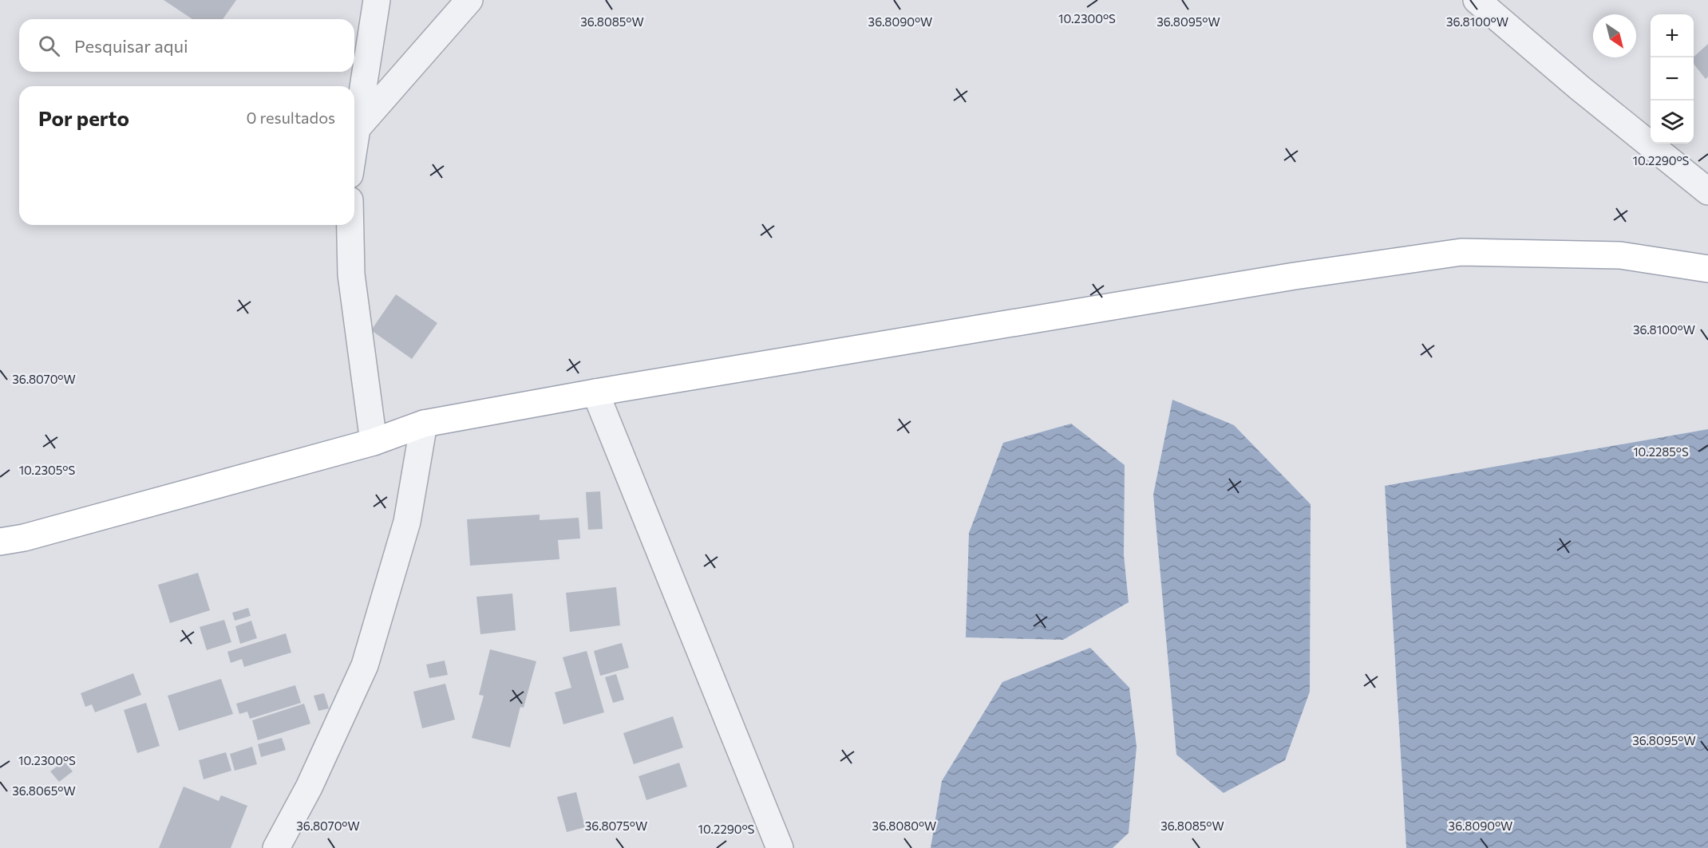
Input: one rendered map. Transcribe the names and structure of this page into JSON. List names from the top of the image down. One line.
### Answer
{"north":"bottom right","page":{"map_buttons":["+","−"],"search":"Pesquisar aqui","heading":["Por perto","0 resultados"]},"coordinates":["10.2300°S","36.8085°W","36.8095°W","36.8100°W","36.8090°W","10.2290°S","36.8070°W","10.2285°S","10.2305°S","36.8065°W","36.8075°W","36.8080°W"]}
